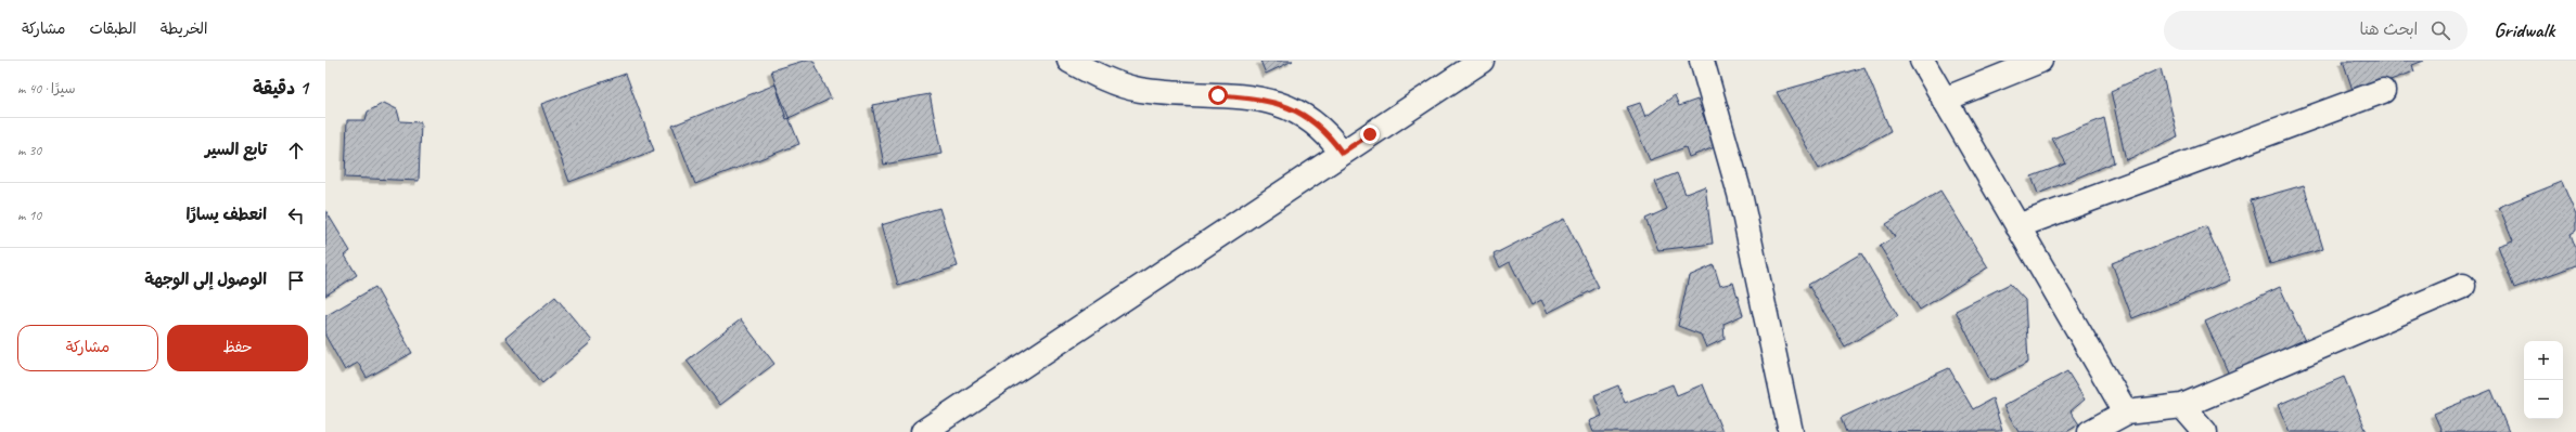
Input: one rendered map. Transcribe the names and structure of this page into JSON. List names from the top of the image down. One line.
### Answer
{"page":{"header":"Gridwalk","search":"ابحث هنا","nav":["الخريطة","الطبقات","مشاركة"],"heading":["1 دقيقة","سيرًا · 40 m"],"list":[["تابع السير","30 m"],["انعطف يسارًا","10 m"],"الوصول إلى الوجهة"],"buttons":["حفظ","مشاركة"],"map_buttons":["+","−"]}}
